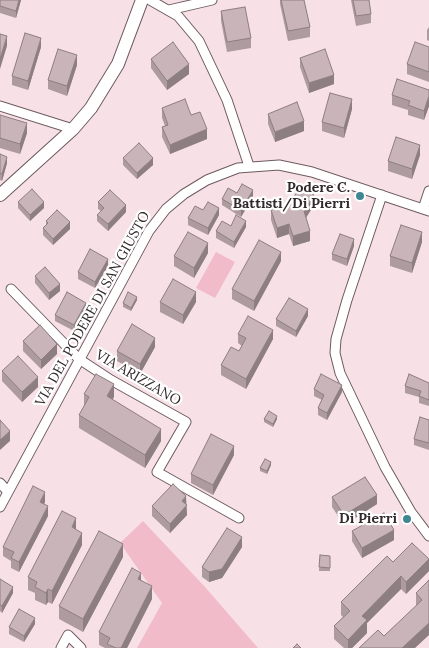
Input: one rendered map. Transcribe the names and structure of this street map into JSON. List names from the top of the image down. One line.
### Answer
{"streets":{"street":["VIA DEL PODERE DI SAN GIUSTO","VIA ARIZZANO"]},"crossings":[["VIA DEL PODERE DI SAN GIUSTO","VIA ARIZZANO"]],"places":["Podere C. Battisti/Di Pierri","Di Pierri"]}
